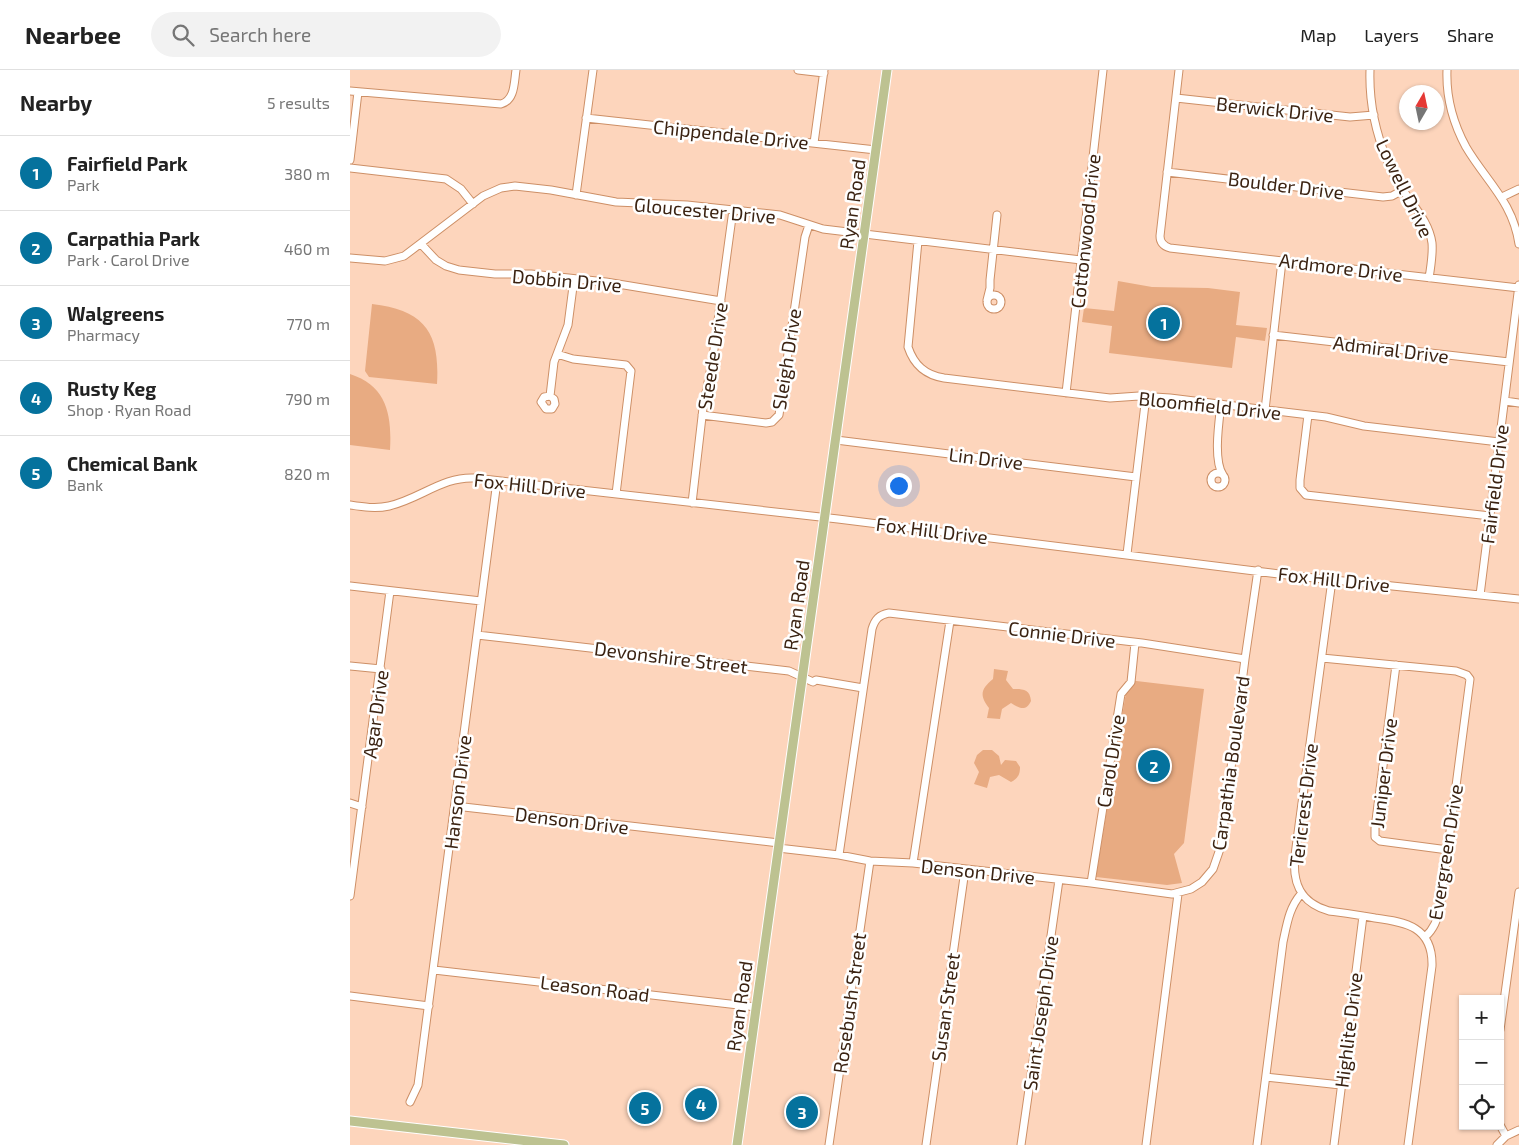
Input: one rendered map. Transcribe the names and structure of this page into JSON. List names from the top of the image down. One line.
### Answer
{"streets":{"main road":["Ryan Road"],"street":["Berwick Drive","Chippendale Drive","Boulder Drive","Lowell Drive","Gloucester Drive","Cottonwood Drive","Ardmore Drive","Dobbin Drive","Admiral Drive","Steede Drive","Sleigh Drive","Bloomfield Drive","Lin Drive","Fairfield Drive","Fox Hill Drive","Connie Drive","Devonshire Street","Agar Drive","Carol Drive","Carpathia Boulevard","Juniper Drive","Hanson Drive","Tericrest Drive","Denson Drive","Evergreen Drive","Leason Road","Rosebush Street","Susan Street","Saint Joseph Drive","Highlite Drive"]},"crossings":[["Berwick Drive","Lowell Drive"],["Chippendale Drive","Ryan Road"],["Boulder Drive","Lowell Drive"],["Boulder Drive","Ardmore Drive"],["Lowell Drive","Ardmore Drive"],["Ryan Road","Gloucester Drive"],["Ryan Road","Lin Drive"],["Ryan Road","Fox Hill Drive"],["Ryan Road","Devonshire Street"],["Ryan Road","Denson Drive"],["Ryan Road","Leason Road"],["Gloucester Drive","Cottonwood Drive"],["Gloucester Drive","Dobbin Drive"],["Gloucester Drive","Steede Drive"],["Gloucester Drive","Sleigh Drive"],["Gloucester Drive","Bloomfield Drive"],["Cottonwood Drive","Bloomfield Drive"],["Ardmore Drive","Fairfield Drive"],["Dobbin Drive","Steede Drive"],["Admiral Drive","Fairfield Drive"],["Steede Drive","Sleigh Drive"],["Steede Drive","Fox Hill Drive"],["Bloomfield Drive","Fairfield Drive"],["Fairfield Drive","Fox Hill Drive"],["Fox Hill Drive","Carpathia Boulevard"],["Fox Hill Drive","Hanson Drive"],["Fox Hill Drive","Tericrest Drive"],["Connie Drive","Devonshire Street"],["Connie Drive","Carol Drive"],["Connie Drive","Carpathia Boulevard"],["Devonshire Street","Hanson Drive"],["Carol Drive","Denson Drive"],["Carpathia Boulevard","Denson Drive"],["Juniper Drive","Evergreen Drive"],["Hanson Drive","Denson Drive"],["Hanson Drive","Leason Road"],["Denson Drive","Rosebush Street"],["Denson Drive","Susan Street"],["Denson Drive","Saint Joseph Drive"]],"north":"top","page":{"header":"Nearbee","search":"Search here","nav":["Map","Layers","Share"],"heading":["Nearby","5 results"],"list":[{"mark":"1","name":"Fairfield Park","note":"Park","value":"380 m"},{"mark":"2","name":"Carpathia Park","note":"Park · Carol Drive","value":"460 m"},{"mark":"3","name":"Walgreens","note":"Pharmacy","value":"770 m"},{"mark":"4","name":"Rusty Keg","note":"Shop · Ryan Road","value":"790 m"},{"mark":"5","name":"Chemical Bank","note":"Bank","value":"820 m"}],"pins":["1","2","4","5","3"],"map_buttons":["+","−"]}}
